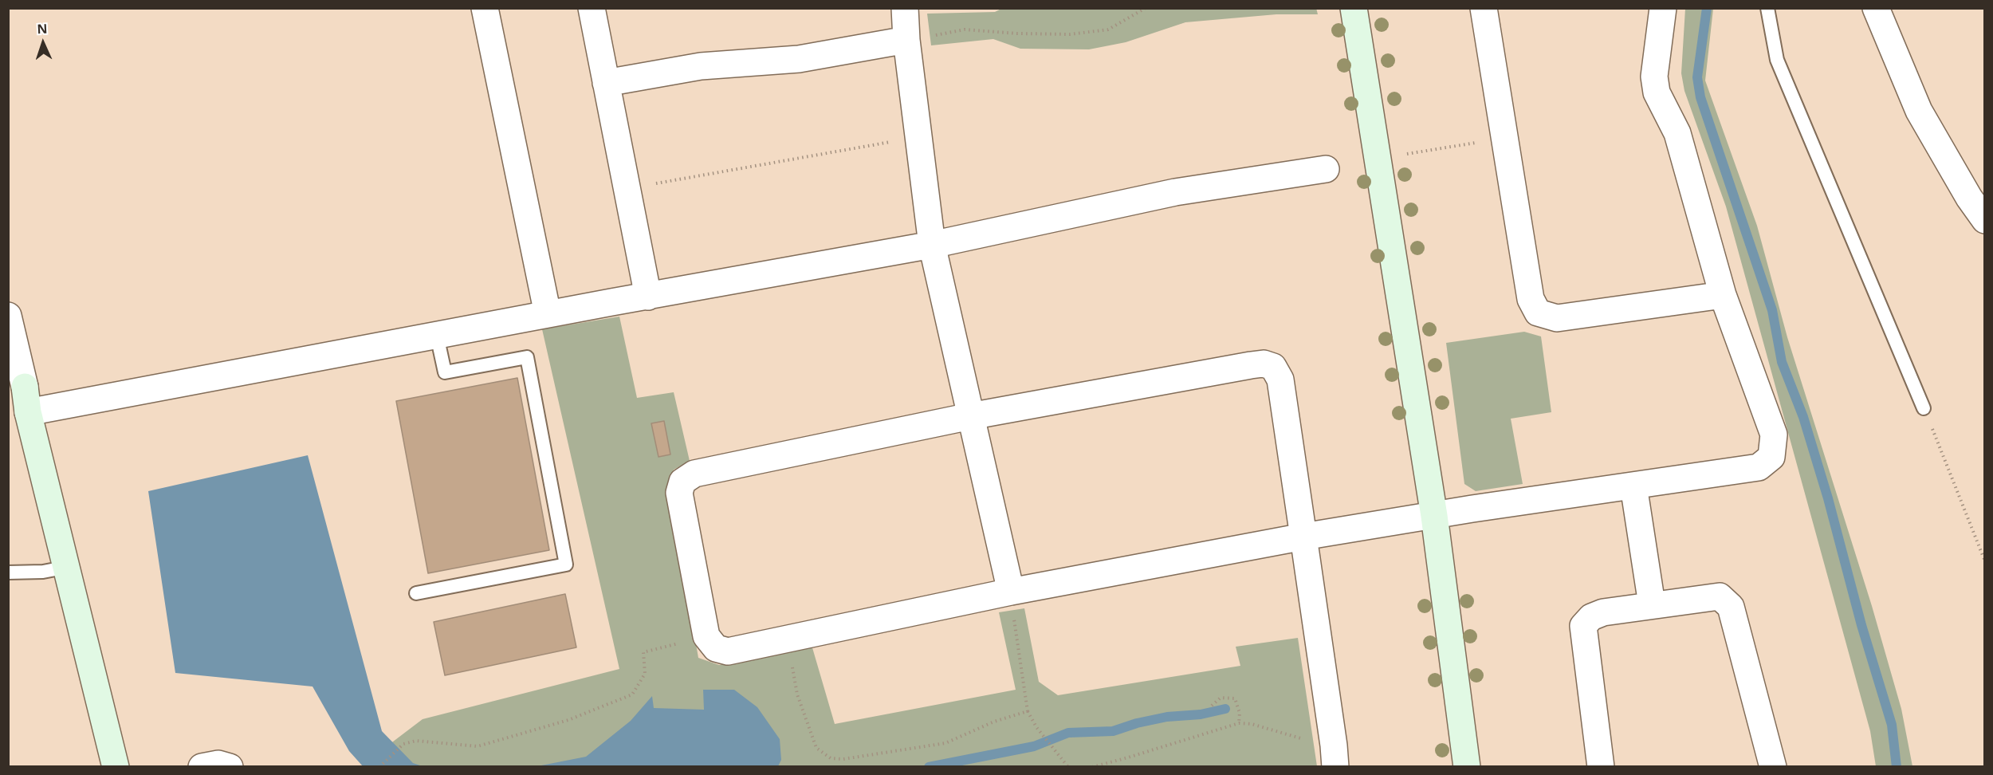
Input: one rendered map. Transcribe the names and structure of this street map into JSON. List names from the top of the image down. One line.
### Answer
{"north":"top"}
